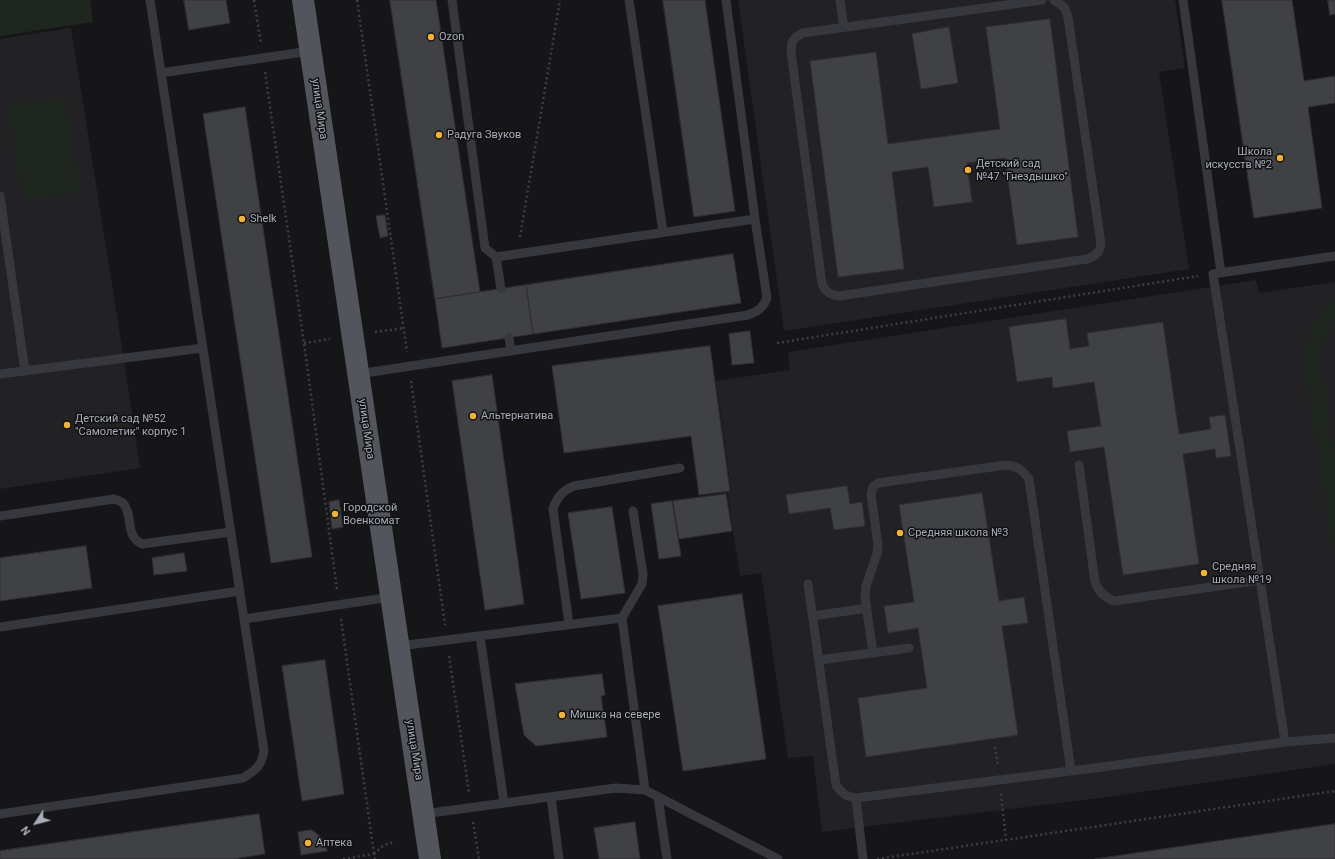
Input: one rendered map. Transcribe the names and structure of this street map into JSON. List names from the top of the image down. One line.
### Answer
{"streets":{"main road":["улица Мира"]},"places":["Ozon","Радуга Звуков","Школа искусств №2","Детский сад №47 \"Гнездышко\"","Shelk","Альтернатива","Детский сад №52 \"Самолетик\" корпус 1","Городской Военкомат","Средняя школа №3","Средняя школа №19","Мишка на севере","Аптека"],"north":"bottom left"}
